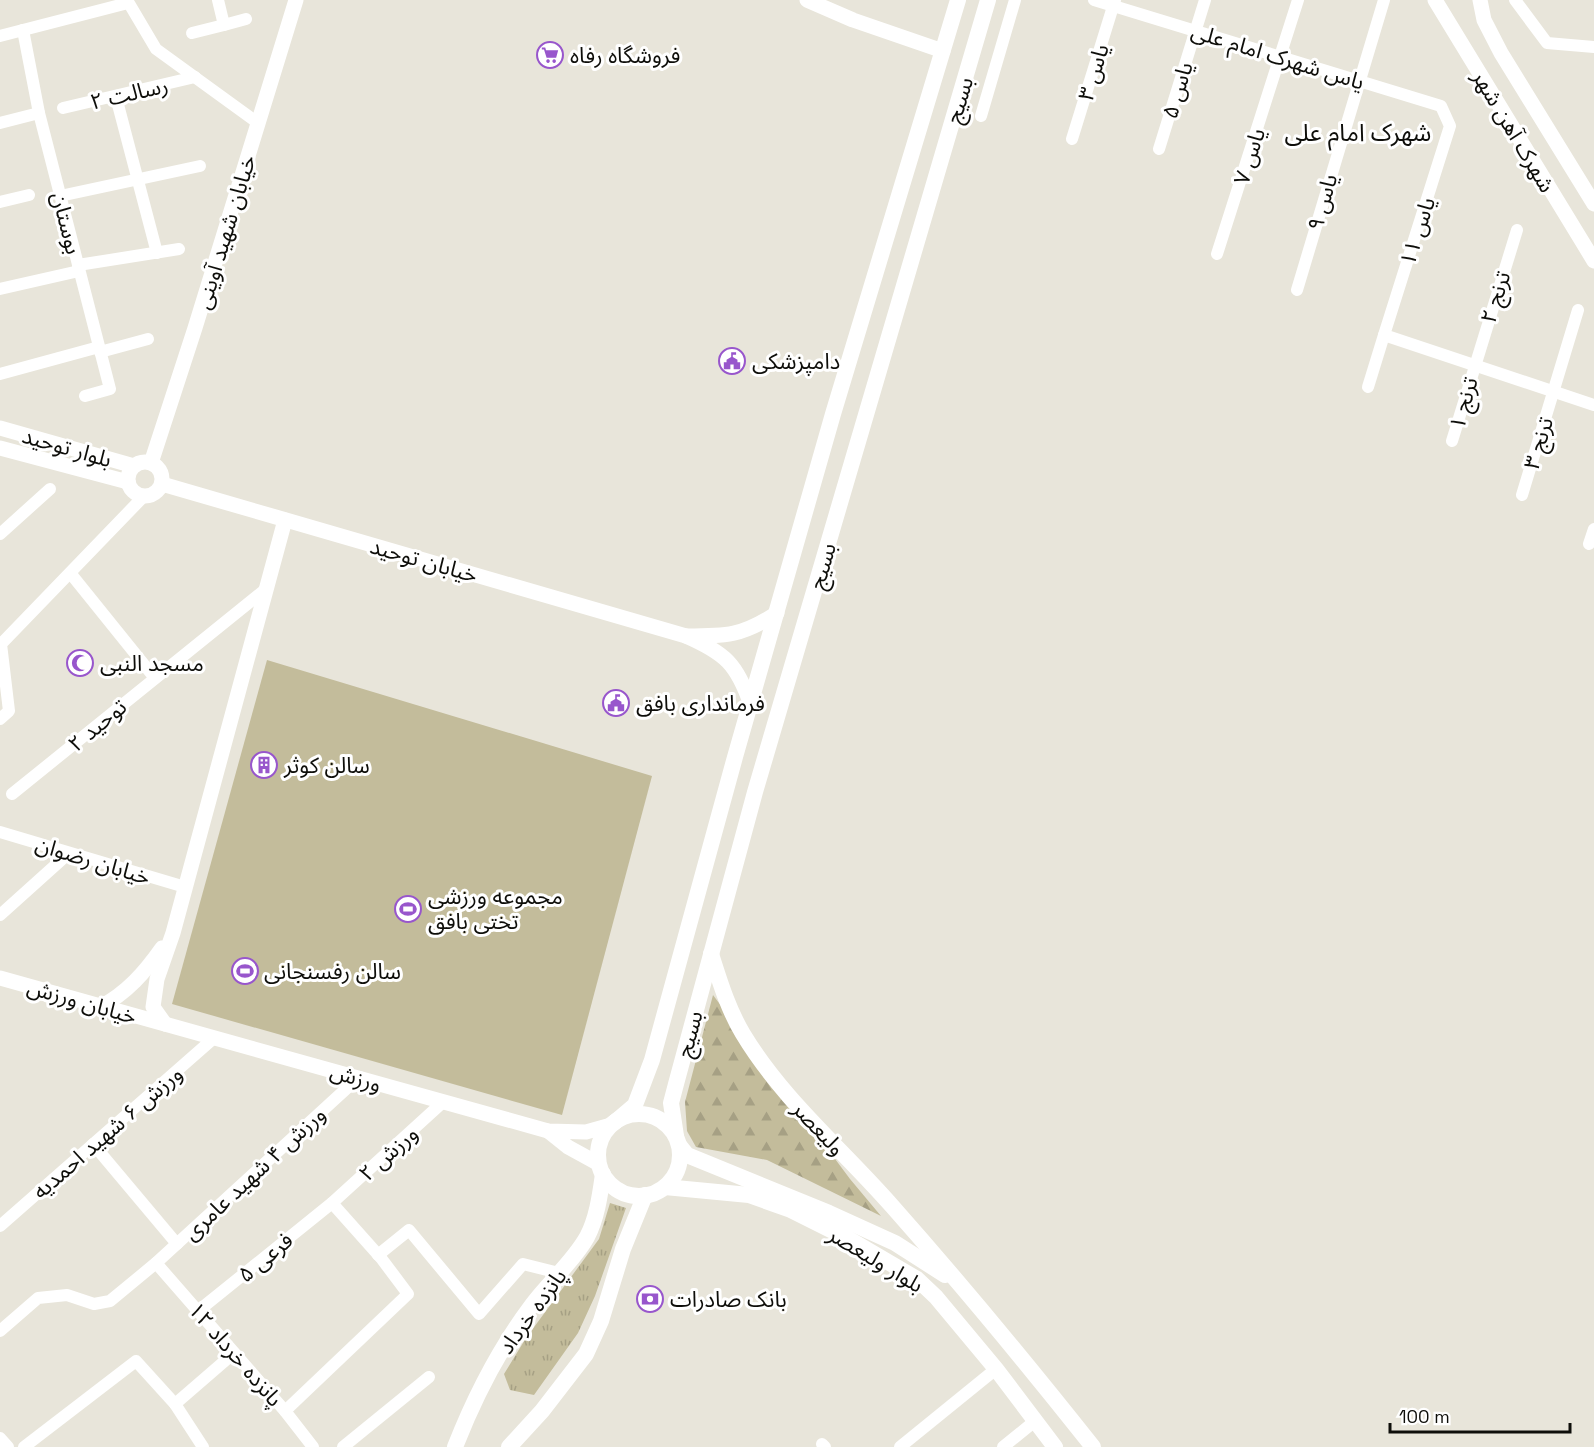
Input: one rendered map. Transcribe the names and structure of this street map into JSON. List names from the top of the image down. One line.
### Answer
{"streets":{"main road":["بسیج","ولیعصر","بلوار ولیعصر","پانزده خرداد"],"street":["یاس شهرک امام علی","یاس ۳","یاس ۵","رسالت ۲","شهرک آهن شهر","یاس ۷","یاس ۹","بوستان","یاس ۱۱","خیابان شهید آوینی","ترنج ۲","ترنج ۱","ترنج ۳","بلوار توحید","خیابان توحید","توحید ۲","خیابان رضوان","خیابان ورزش","ورزش","ورزش ۶ شهید احمدیه","ورزش ۲","ورزش ۴ شهید عامری","فرعی ۵","پانزده خرداد ۱۲"]},"crossings":[["یاس شهرک امام علی","یاس ۳"],["یاس شهرک امام علی","یاس ۵"],["یاس شهرک امام علی","یاس ۷"],["یاس شهرک امام علی","یاس ۹"],["یاس شهرک امام علی","یاس ۱۱"],["بسیج","ورزش"],["بسیج","ولیعصر"],["بسیج","بلوار ولیعصر"],["بسیج","پانزده خرداد"],["خیابان شهید آوینی","بلوار توحید"],["خیابان شهید آوینی","خیابان توحید"],["ترنج ۲","ترنج ۱"],["بلوار توحید","خیابان توحید"],["خیابان ورزش","ورزش"],["ورزش","ولیعصر"],["ورزش","ورزش ۶ شهید احمدیه"],["ورزش","ورزش ۲"],["ورزش","ورزش ۴ شهید عامری"],["ورزش","بلوار ولیعصر"],["ورزش","پانزده خرداد"],["ولیعصر","بلوار ولیعصر"],["ولیعصر","پانزده خرداد"],["ورزش ۶ شهید احمدیه","ورزش ۴ شهید عامری"],["ورزش ۲","فرعی ۵"],["ورزش ۴ شهید عامری","پانزده خرداد ۱۲"],["فرعی ۵","پانزده خرداد ۱۲"],["بلوار ولیعصر","پانزده خرداد"]],"districts":["شهرک امام علی"],"places":{"supermarket":["فروشگاه رفاه"],"public building":["دامپزشکی","فرمانداری بافق"],"mosque":["مسجد النبی"],"building":["سالن کوثر"],"sports":["مجموعه ورزشی تختی بافق","سالن رفسنجانی"],"bank":["بانک صادرات"]},"scale_bar":"100 m"}
